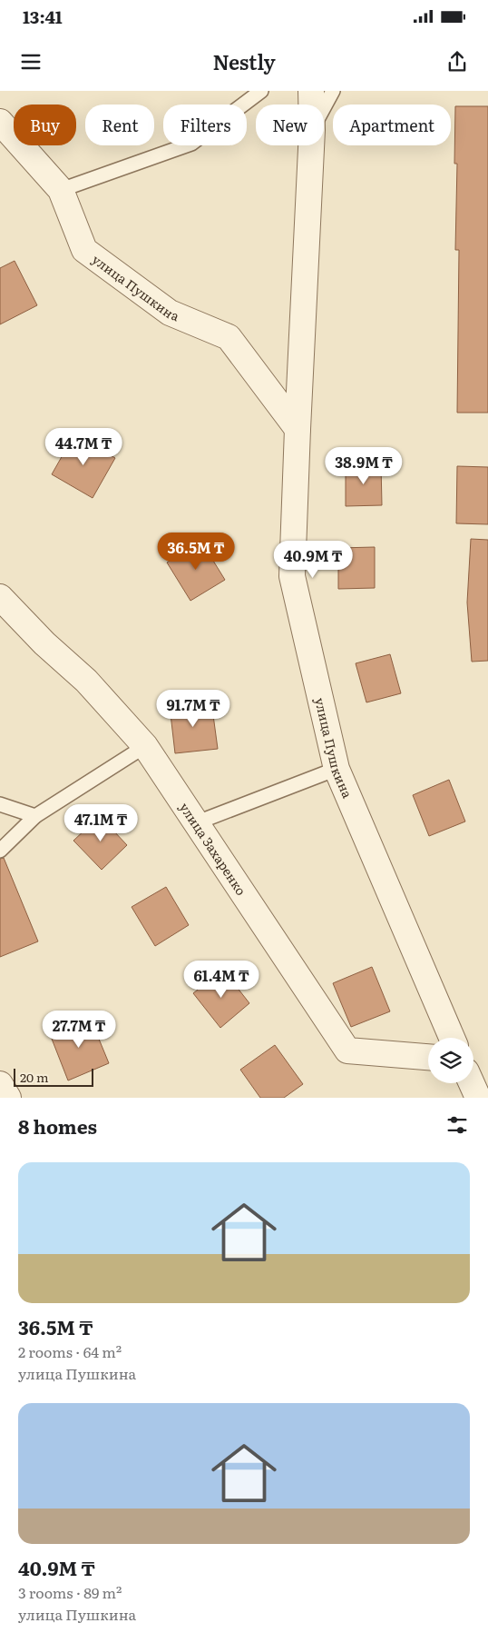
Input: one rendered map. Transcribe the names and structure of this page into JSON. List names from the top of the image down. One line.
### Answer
{"streets":{"street":["улица Пушкина","улица Захаренко"]},"scale_bar":"20 m","page":{"status":"13:41","header":"Nestly","chip":["Buy","Rent","Filters","New","Apartment"],"price":["44.7M ₸","38.9M ₸","36.5M ₸","40.9M ₸","91.7M ₸","47.1M ₸","61.4M ₸","27.7M ₸"],"scale":"20 m","heading":"8 homes","list":[{"name":"36.5M ₸","note":"2 rooms · 64 m² · улица Пушкина"},{"name":"40.9M ₸","note":"3 rooms · 89 m² · улица Пушкина"}]}}
